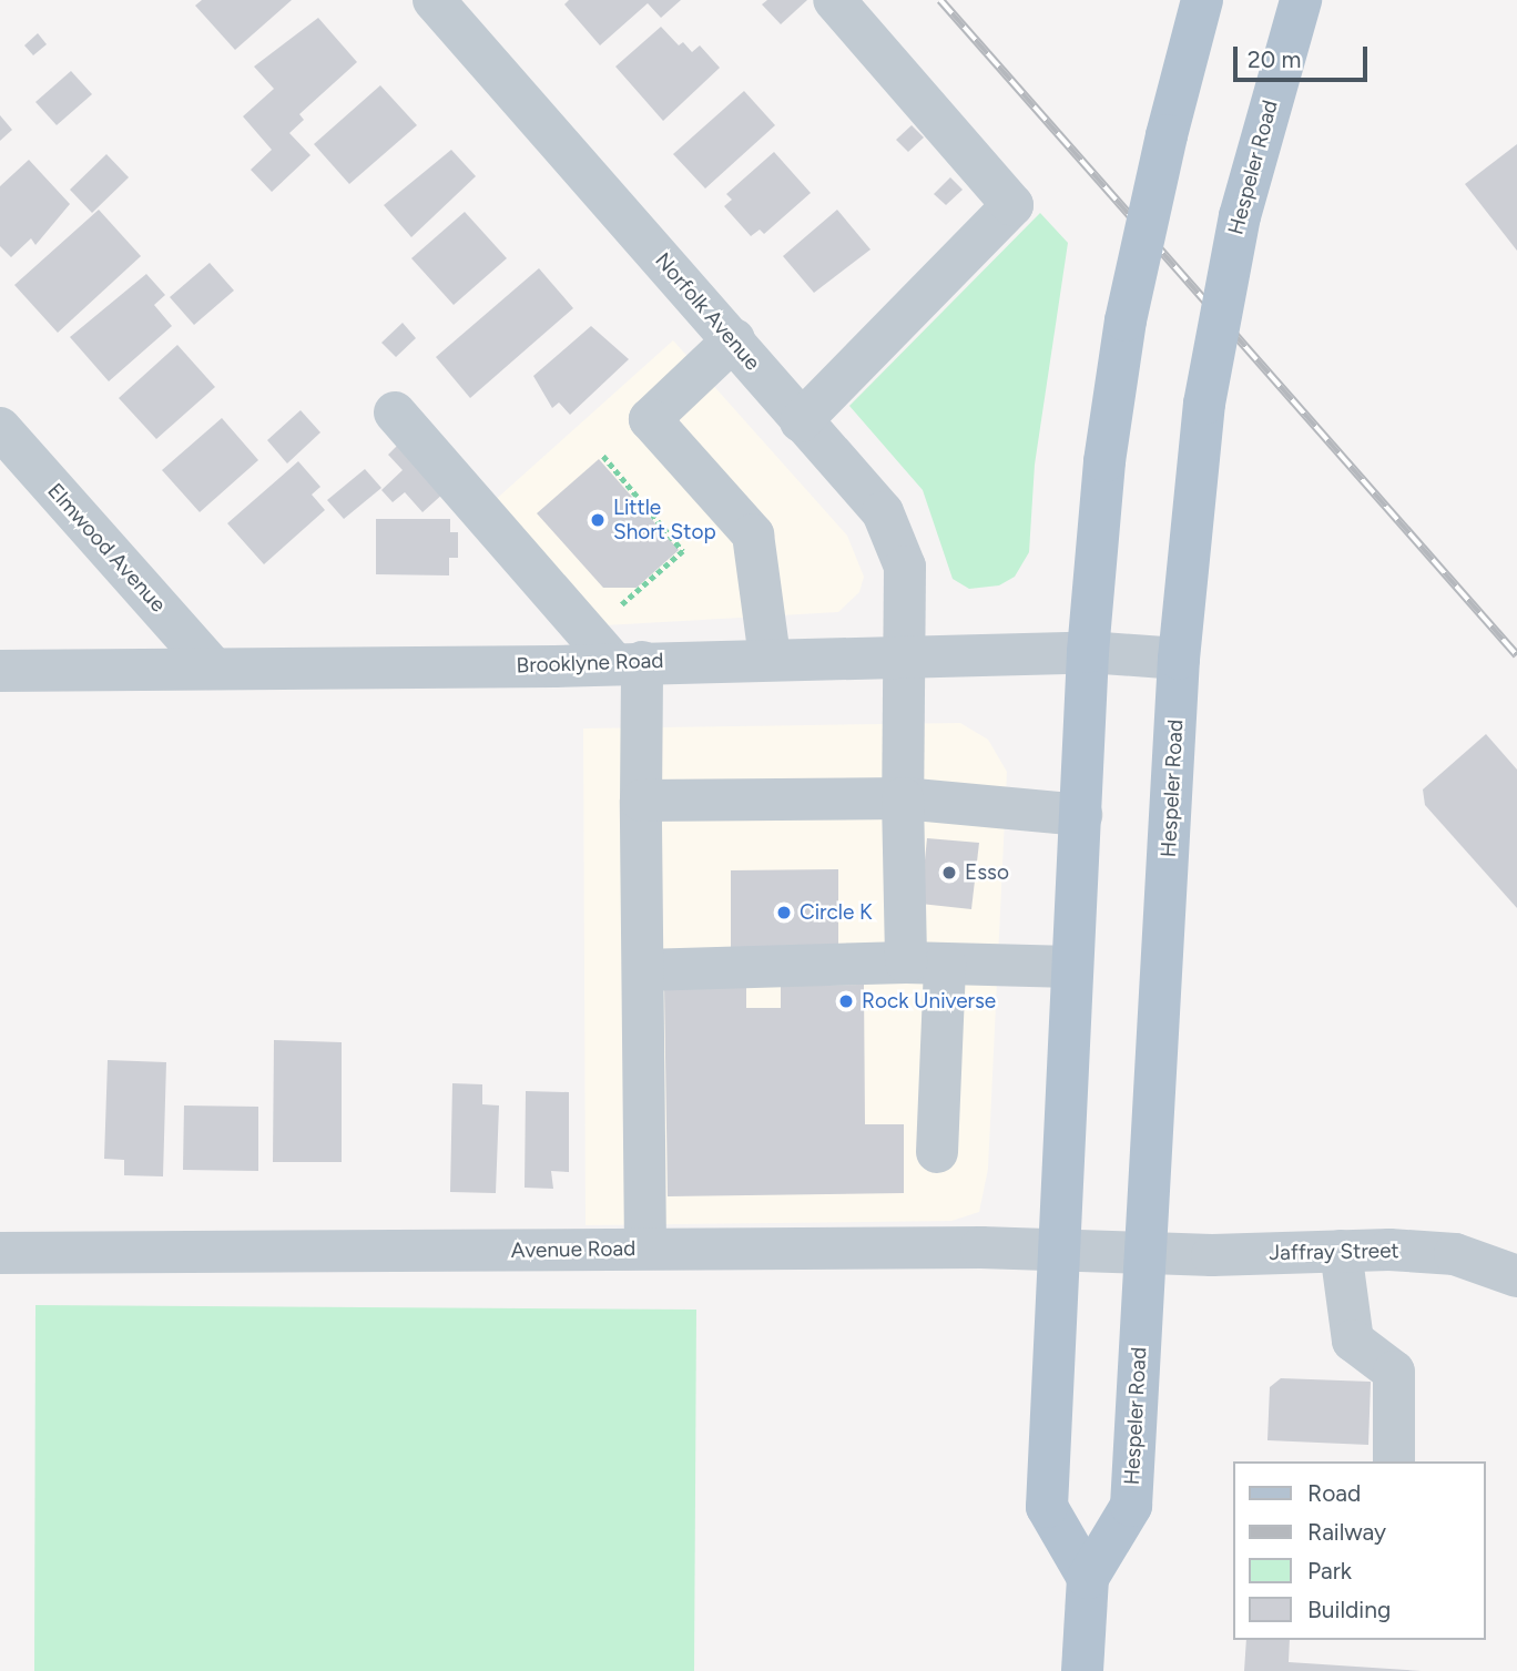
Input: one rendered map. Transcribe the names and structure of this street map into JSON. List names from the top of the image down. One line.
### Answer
{"streets":{"main road":["Hespeler Road"],"street":["Norfolk Avenue","Elmwood Avenue","Brooklyne Road","Avenue Road","Jaffray Street"]},"crossings":[["Hespeler Road","Brooklyne Road"],["Hespeler Road","Avenue Road"],["Hespeler Road","Jaffray Street"],["Norfolk Avenue","Brooklyne Road"],["Elmwood Avenue","Brooklyne Road"],["Avenue Road","Jaffray Street"]],"places":["Little Short Stop","Esso","Circle K","Rock Universe"],"legend":["Road","Railway","Park","Building"],"scale_bar":"20 m"}
